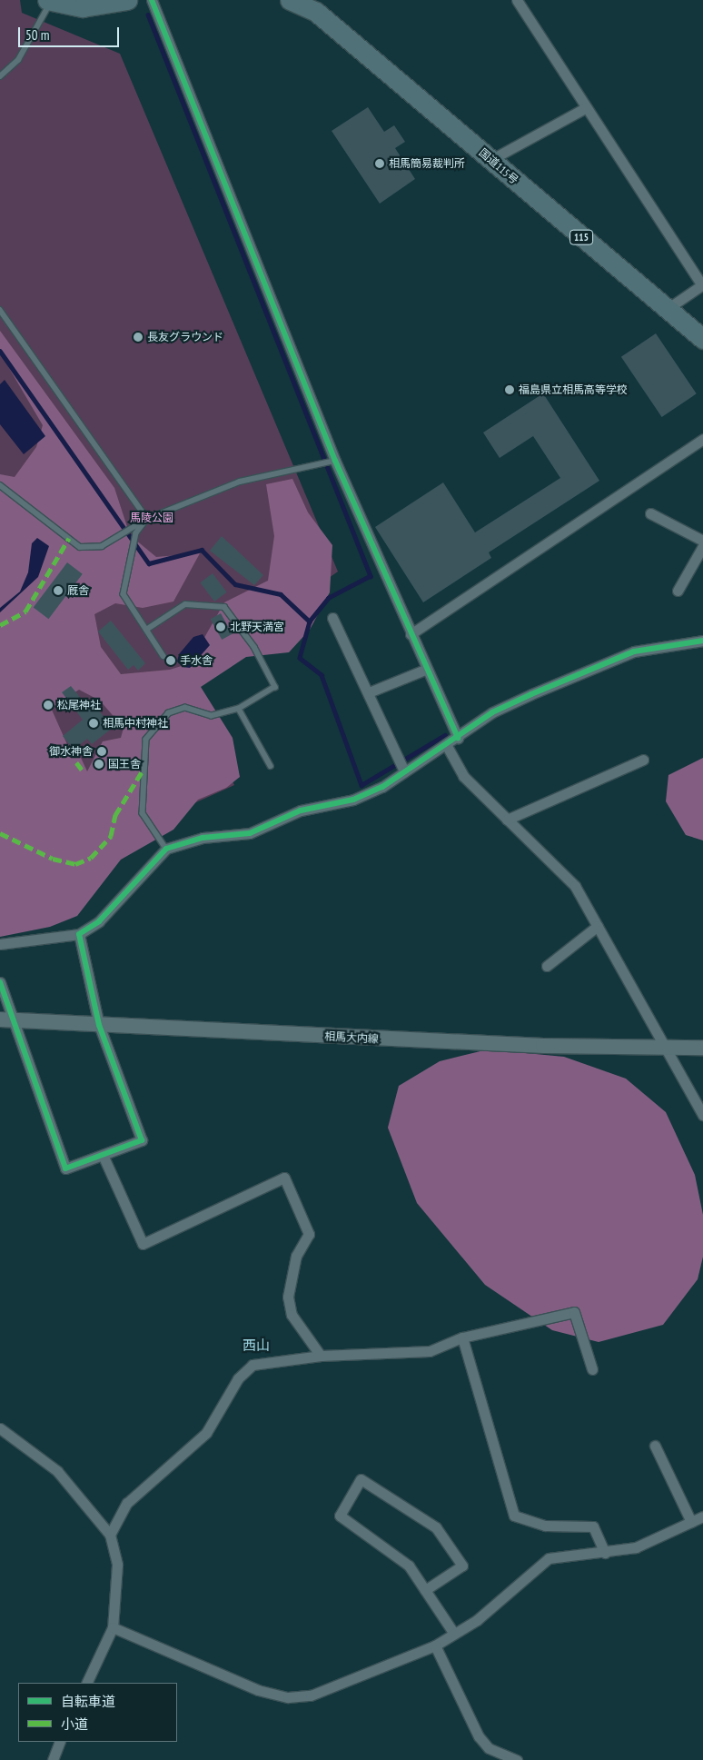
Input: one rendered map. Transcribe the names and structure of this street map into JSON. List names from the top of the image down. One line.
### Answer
{"streets":{"highway":["国道115号","115"],"main road":["相馬大内線"]},"districts":["西山"],"parks":["馬陵公園"],"places":["相馬簡易裁判所","長友グラウンド","福島県立相馬高等学校","厩舎","北野天満宮","手水舎","松尾神社","相馬中村神社","御水神舎","国王舎"],"legend":["自転車道","小道"],"scale_bar":"50 m"}
